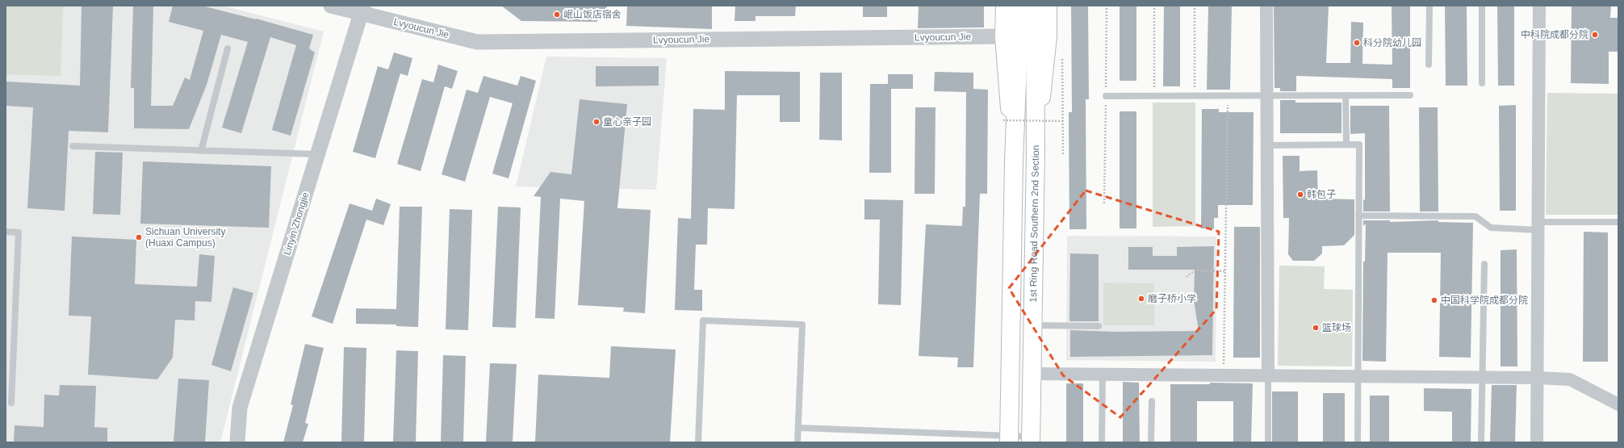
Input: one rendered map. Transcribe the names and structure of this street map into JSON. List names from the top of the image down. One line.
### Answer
{"streets":{"main road":["1st Ring Road Southern 2nd Section"],"street":["Lvyoucun Jie","Linyin Zhongjie"]},"crossings":[["Lvyoucun Jie","Linyin Zhongjie"]],"places":["岷山饭店宿舍","中科院成都分院","科分院幼儿园","童心亲子园","韩包子","Sichuan University (Huaxi Campus)","磨子桥小学","中国科学院成都分院","篮球场"]}
